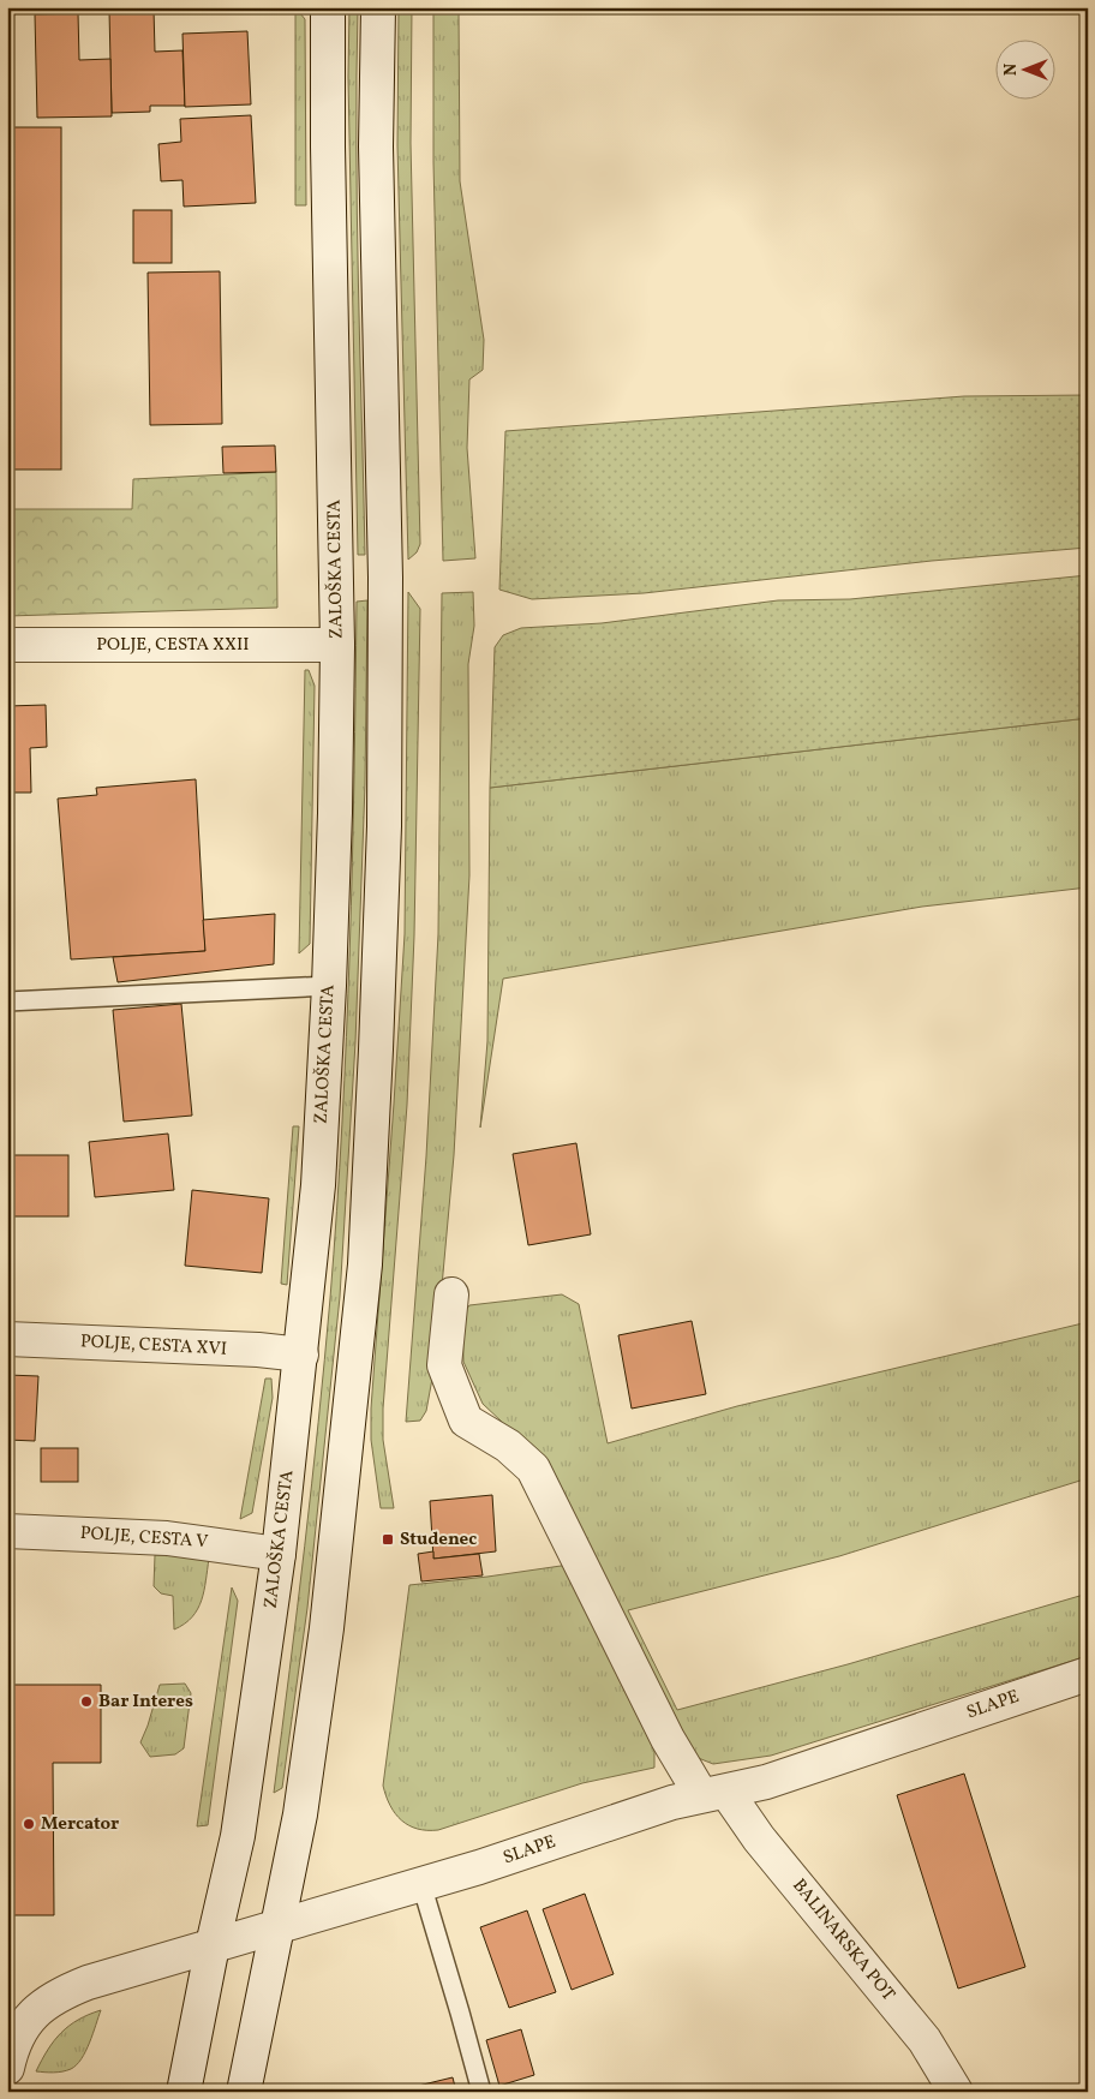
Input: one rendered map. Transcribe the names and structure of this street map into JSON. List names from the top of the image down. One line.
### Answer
{"streets":{"main road":["ZALOŠKA CESTA","POLJE, CESTA XXII","POLJE, CESTA XVI","POLJE, CESTA V","SLAPE","BALINARSKA POT"]},"crossings":[["ZALOŠKA CESTA","POLJE, CESTA XXII"],["ZALOŠKA CESTA","POLJE, CESTA XVI"],["ZALOŠKA CESTA","POLJE, CESTA V"],["ZALOŠKA CESTA","SLAPE"],["SLAPE","BALINARSKA POT"]],"places":{"transit":["Studenec"],"other":["Bar Interes","Mercator"]},"north":"left"}
